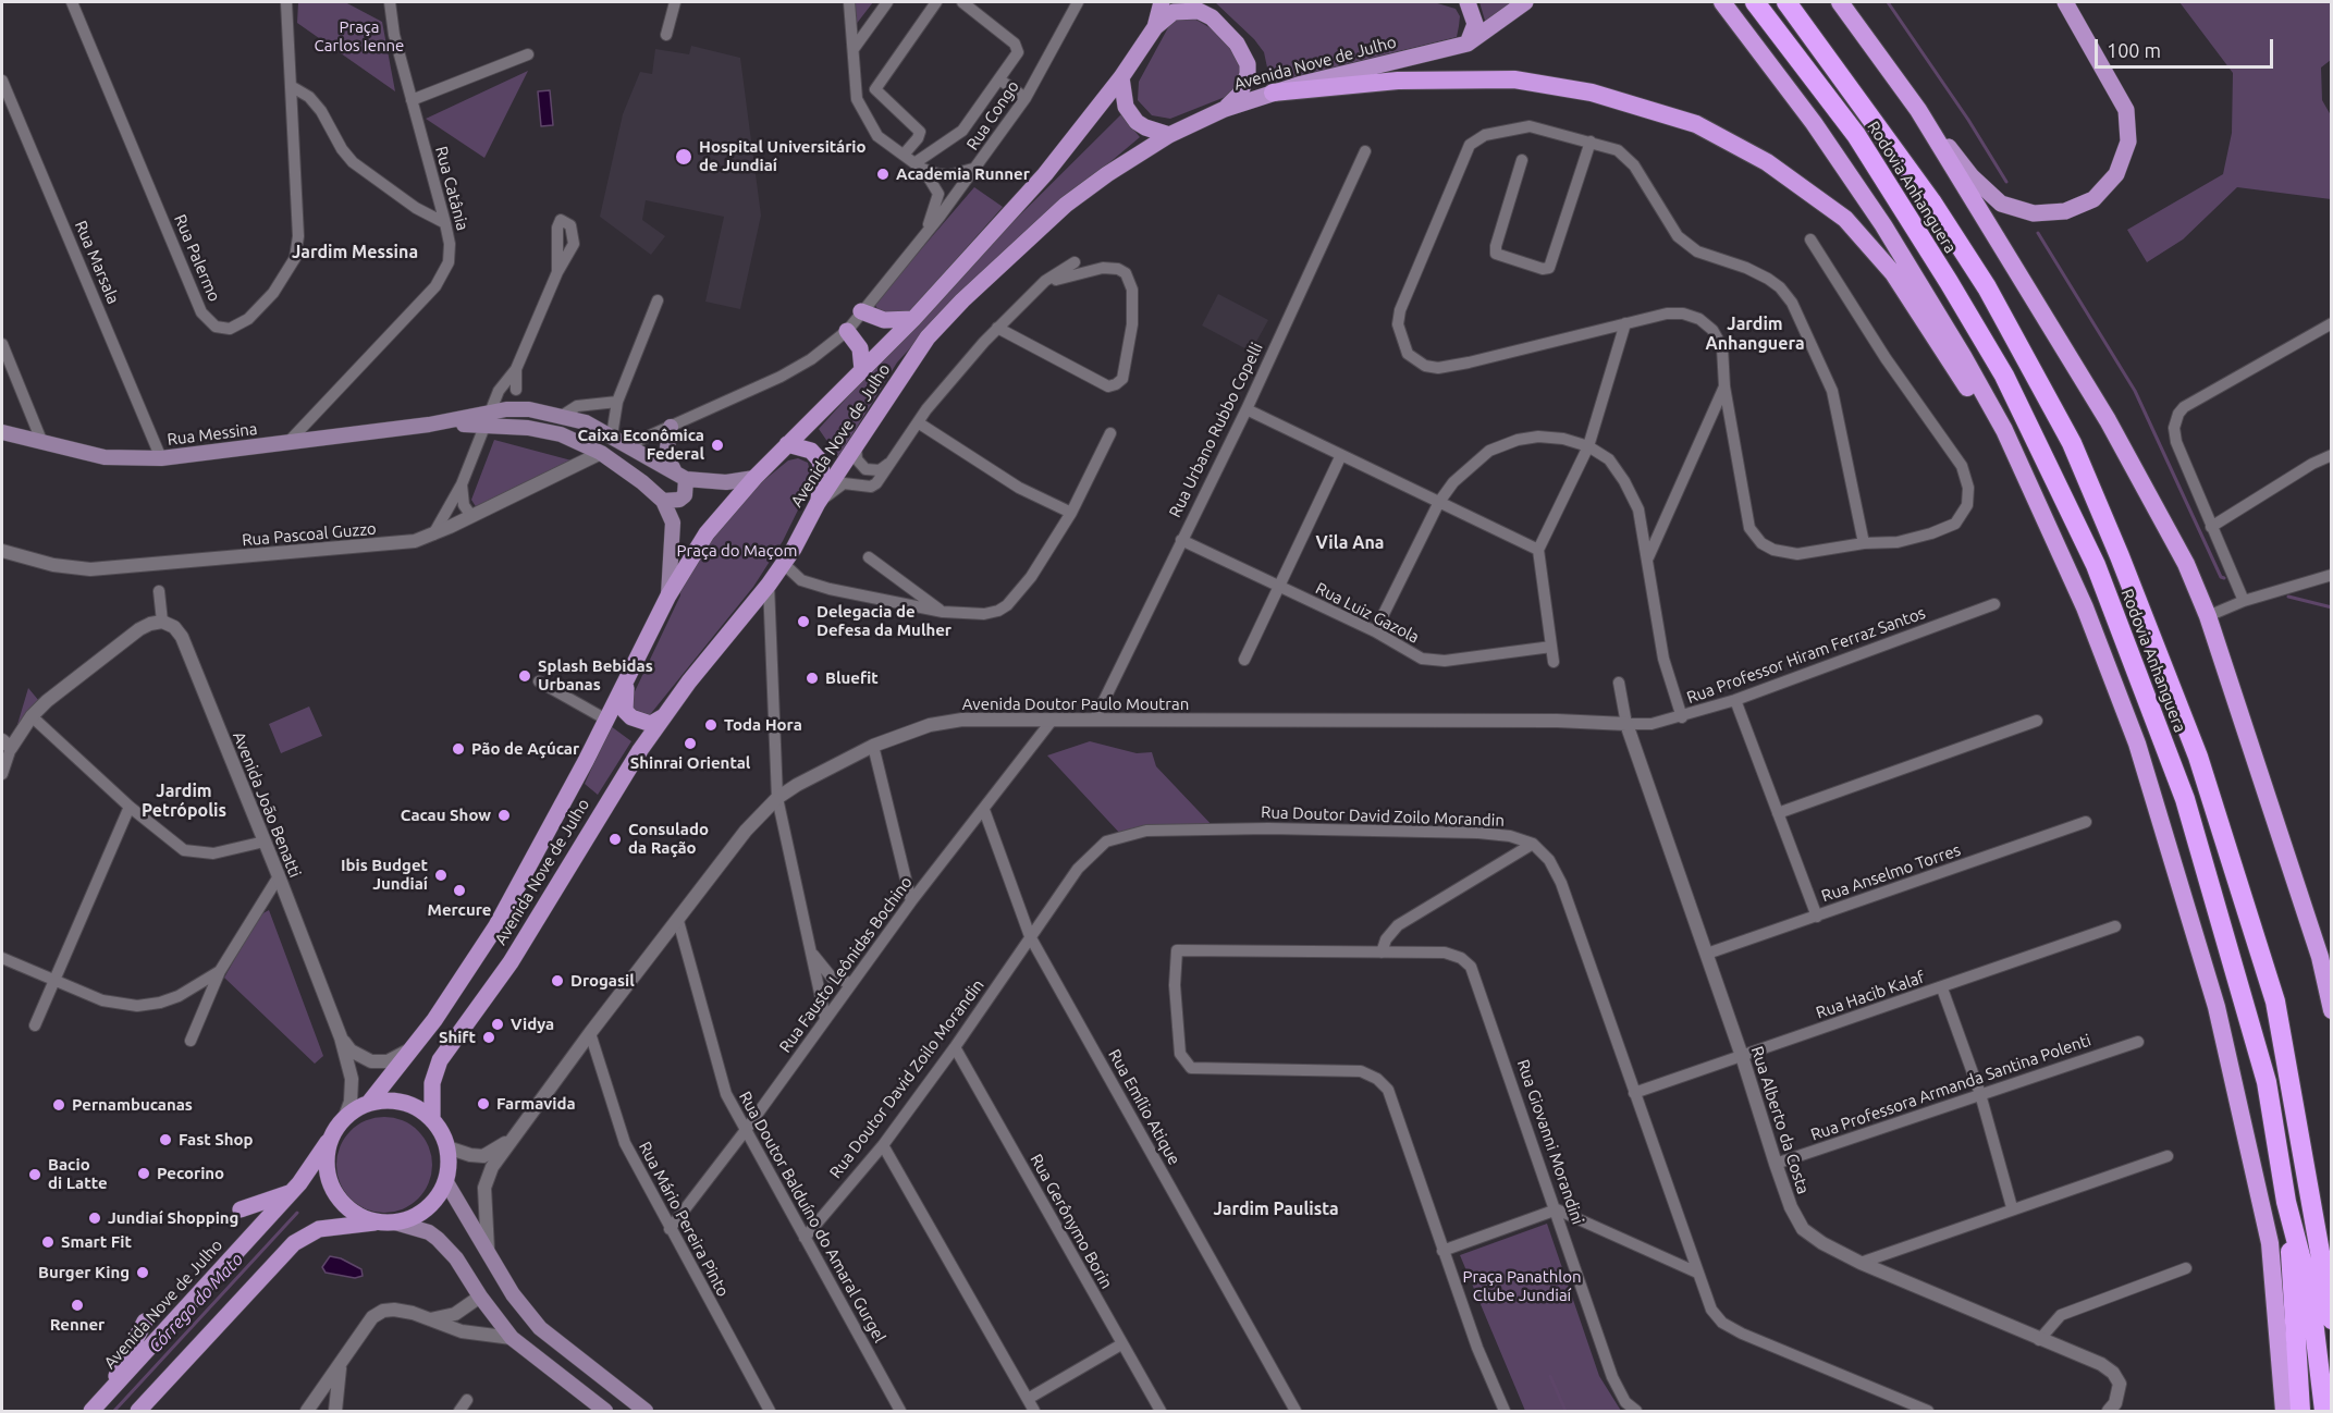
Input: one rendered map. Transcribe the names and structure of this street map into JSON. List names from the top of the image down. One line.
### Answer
{"streets":{"highway":["Rodovia Anhanguera"],"main road":["Avenida Nove de Julho","Rua Messina"],"street":["Rua Congo","Rua Catânia","Rua Palermo","Rua Marsala","Rua Urbano Rubbo Copelli","Rua Pascoal Guzzo","Rua Luiz Gazola","Rua Professor Hiram Ferraz Santos","Avenida Doutor Paulo Moutran","Avenida João Benatti","Rua Doutor David Zoilo Morandin","Rua Anselmo Torres","Rua Fausto Leônidas Bochino","Rua Hacib Kalaf","Rua Professora Armanda Santina Polenti","Rua Emílio Atique","Rua Alberto da Costa","Rua Giovanni Morandini","Rua Doutor Balduíno do Amaral Gurgel","Rua Mário Pereira Pinto","Rua Gerônymo Borin"]},"crossings":[["Avenida Nove de Julho","Rua Messina"],["Avenida Nove de Julho","Avenida João Benatti"],["Rua Congo","Rua Messina"],["Rua Catânia","Rua Messina"],["Rua Marsala","Rua Messina"],["Rua Urbano Rubbo Copelli","Rua Luiz Gazola"],["Rua Urbano Rubbo Copelli","Avenida Doutor Paulo Moutran"],["Rua Messina","Rua Pascoal Guzzo"],["Rua Professor Hiram Ferraz Santos","Avenida Doutor Paulo Moutran"],["Rua Professor Hiram Ferraz Santos","Rua Alberto da Costa"],["Avenida Doutor Paulo Moutran","Rua Fausto Leônidas Bochino"],["Avenida Doutor Paulo Moutran","Rua Alberto da Costa"],["Avenida Doutor Paulo Moutran","Rua Doutor Balduíno do Amaral Gurgel"],["Avenida Doutor Paulo Moutran","Rua Mário Pereira Pinto"],["Rua Doutor David Zoilo Morandin","Rua Emílio Atique"],["Rua Doutor David Zoilo Morandin","Rua Doutor Balduíno do Amaral Gurgel"],["Rua Doutor David Zoilo Morandin","Rua Gerônymo Borin"],["Rua Anselmo Torres","Rua Alberto da Costa"],["Rua Fausto Leônidas Bochino","Rua Emílio Atique"],["Rua Fausto Leônidas Bochino","Rua Doutor Balduíno do Amaral Gurgel"],["Rua Fausto Leônidas Bochino","Rua Mário Pereira Pinto"],["Rua Hacib Kalaf","Rua Alberto da Costa"],["Rua Professora Armanda Santina Polenti","Rua Alberto da Costa"]],"districts":["Jardim Messina","Jardim Anhanguera","Vila Ana","Jardim Petrópolis","Jardim Paulista"],"water":["Córrego do Mato"],"parks":["Praça Carlos Ienne","Praça do Maçom","Praça Panathlon Clube Jundiaí"],"places":["Hospital Universitário de Jundiaí","Academia Runner","Caixa Econômica Federal","Delegacia de Defesa da Mulher","Splash Bebidas Urbanas","Bluefit","Toda Hora","Shinrai Oriental","Pão de Açúcar","Cacau Show","Consulado da Ração","Ibis Budget Jundiaí","Mercure","Drogasil","Vidya","Shift","Farmavida","Pernambucanas","Fast Shop","Pecorino","Bacio di Latte","Jundiaí Shopping","Smart Fit","Burger King","Renner"],"scale_bar":"100 m"}
